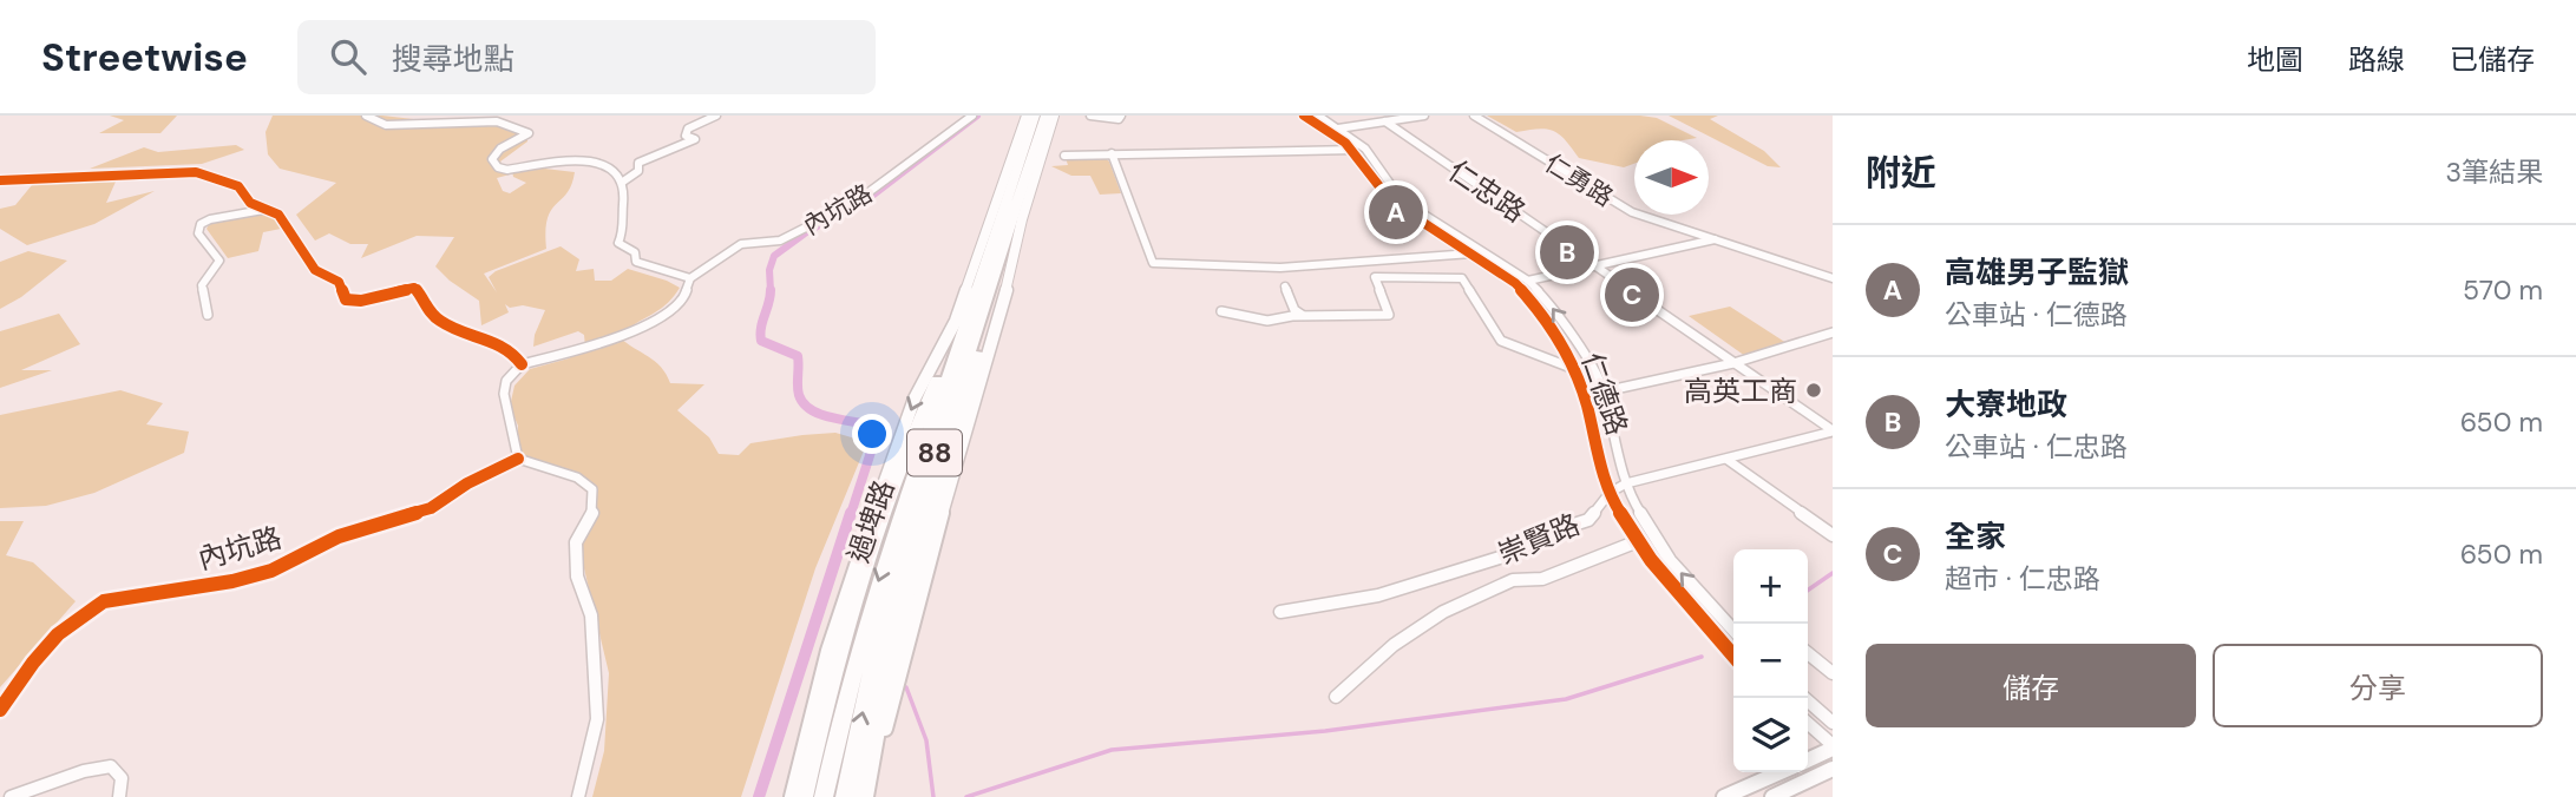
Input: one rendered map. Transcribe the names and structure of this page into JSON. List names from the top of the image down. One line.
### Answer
{"streets":{"highway":["88"],"main road":["過埤路"],"street":["仁勇路","仁忠路","內坑路","仁德路","崇賢路"]},"crossings":[["仁忠路","崇賢路"],["仁德路","崇賢路"]],"places":["高英工商"],"north":"right","page":{"header":"Streetwise","search":"搜尋地點","nav":["地圖","路線","已儲存"],"heading":["附近","3筆結果"],"pins":["A","B","C"],"list":[{"mark":"A","name":"高雄男子監獄","note":"公車站 · 仁德路","value":"570 m"},{"mark":"B","name":"大寮地政","note":"公車站 · 仁忠路","value":"650 m"},{"mark":"C","name":"全家","note":"超市 · 仁忠路","value":"650 m"}],"map_buttons":["+","−"],"buttons":["儲存","分享"]}}
